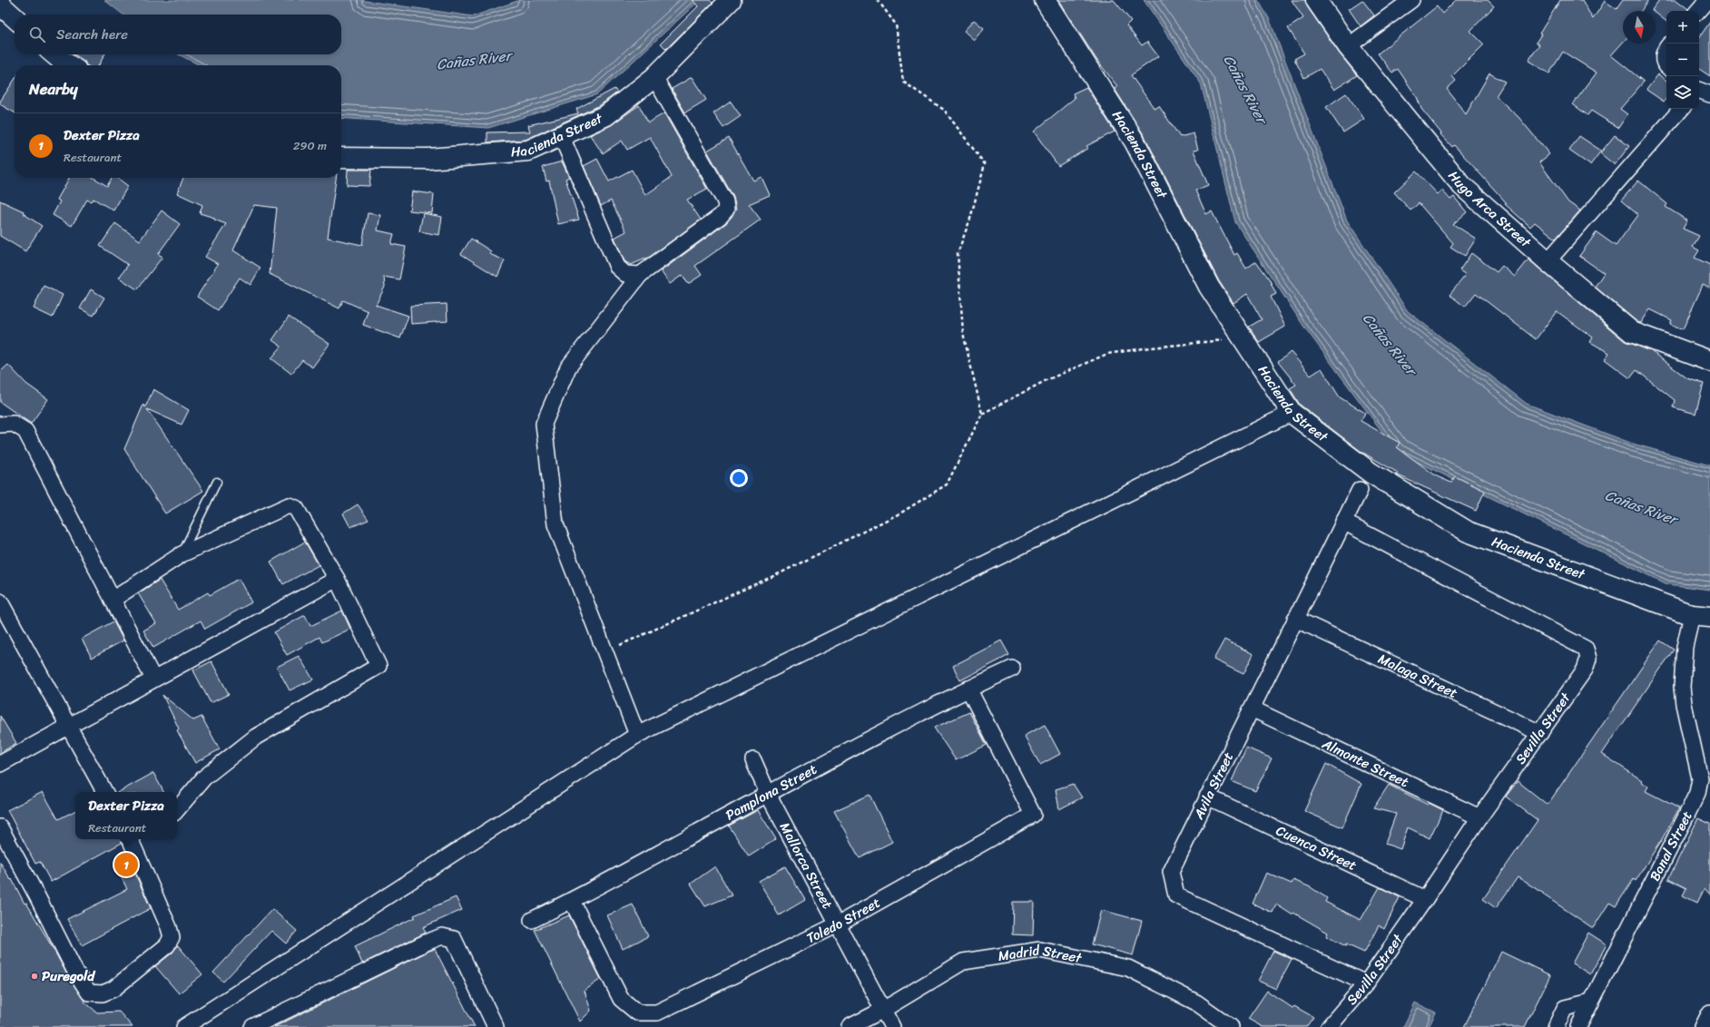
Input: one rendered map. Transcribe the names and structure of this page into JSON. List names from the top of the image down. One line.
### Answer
{"streets":{"street":["Hacienda Street","Hugo Arca Street","Malaga Street","Sevilla Street","Almonte Street","Avila Street","Pamplona Street","Banal Street","Cuenca Street","Mallorca Street","Toledo Street","Madrid Street"]},"crossings":[["Hacienda Street","Banal Street"],["Malaga Street","Sevilla Street"],["Malaga Street","Avila Street"],["Sevilla Street","Almonte Street"],["Sevilla Street","Avila Street"],["Sevilla Street","Cuenca Street"],["Almonte Street","Avila Street"],["Avila Street","Cuenca Street"],["Pamplona Street","Mallorca Street"],["Pamplona Street","Toledo Street"],["Mallorca Street","Toledo Street"],["Mallorca Street","Madrid Street"]],"water":["Cañas River"],"places":["Puregold"],"north":"bottom","page":{"map_buttons":["+","−"],"search":"Search here","heading":"Nearby","list":[{"mark":"1","name":"Dexter Pizza","note":"Restaurant","value":"290 m"}],"popup":["Dexter Pizza","Restaurant"],"pins":"1"}}
